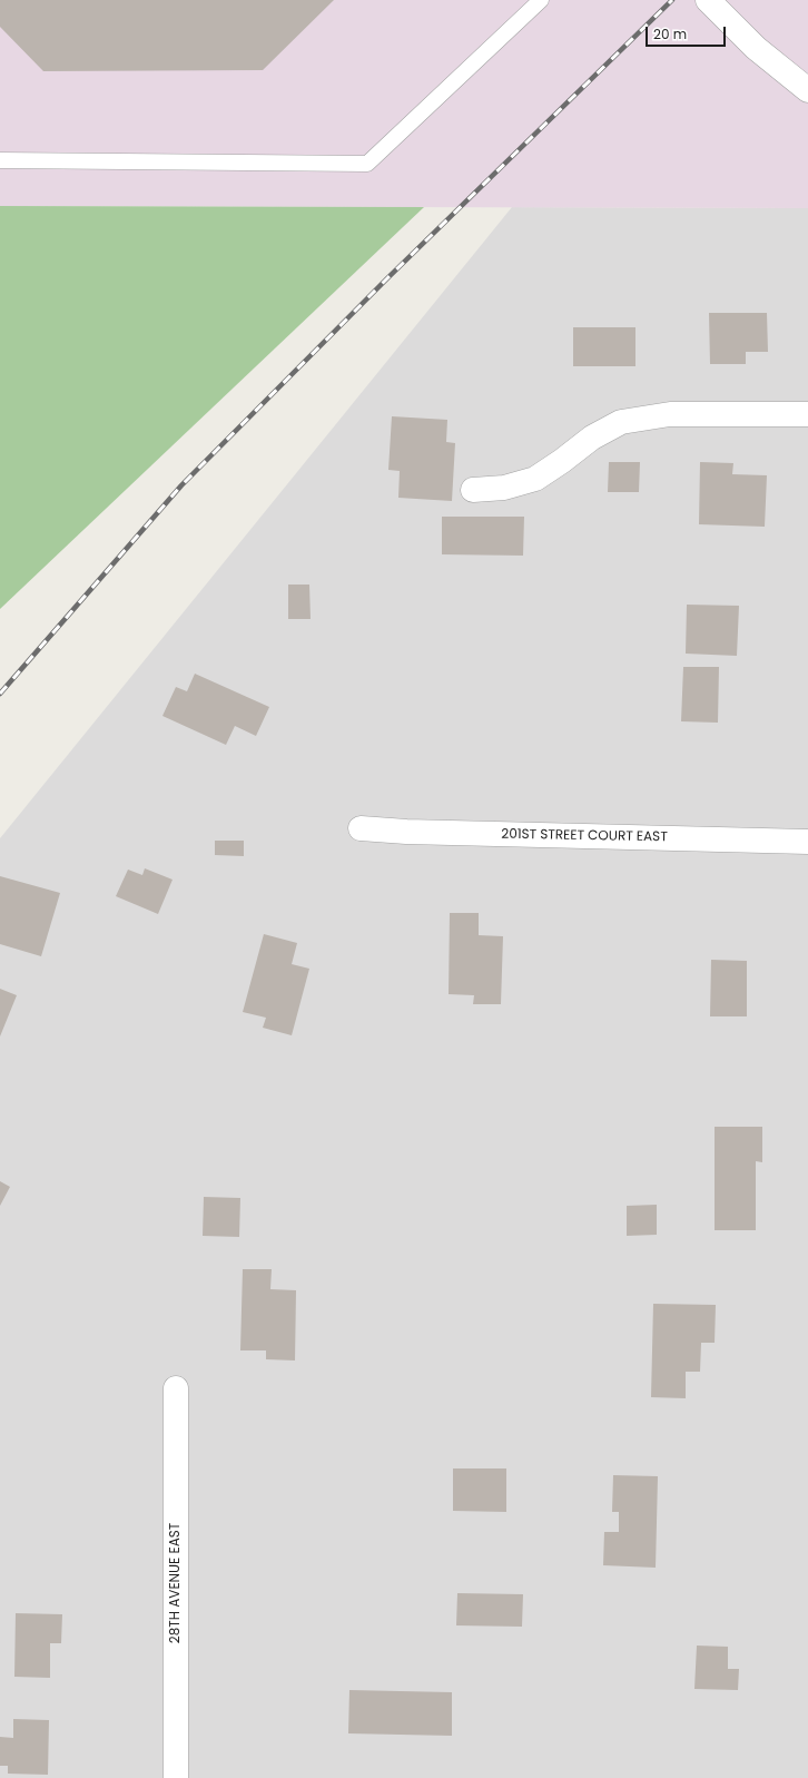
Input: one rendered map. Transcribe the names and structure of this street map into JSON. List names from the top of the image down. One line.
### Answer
{"streets":{"street":["201ST STREET COURT EAST","28TH AVENUE EAST"]},"scale_bar":"20 m"}
